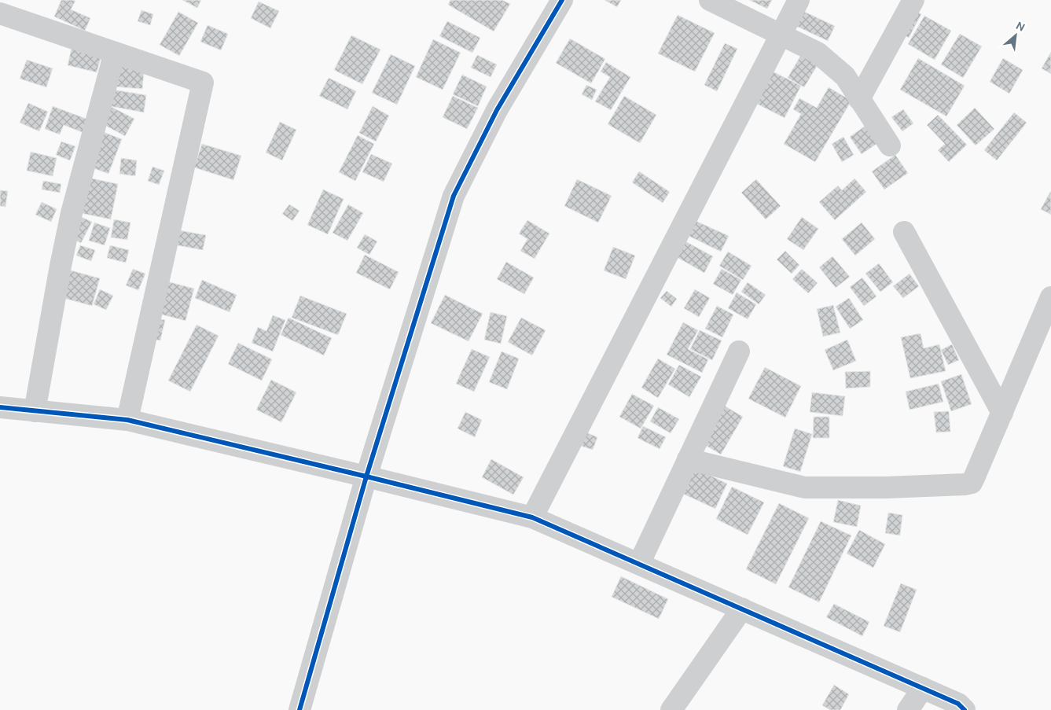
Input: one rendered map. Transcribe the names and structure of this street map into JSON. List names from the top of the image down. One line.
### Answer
{"north":"top right"}
